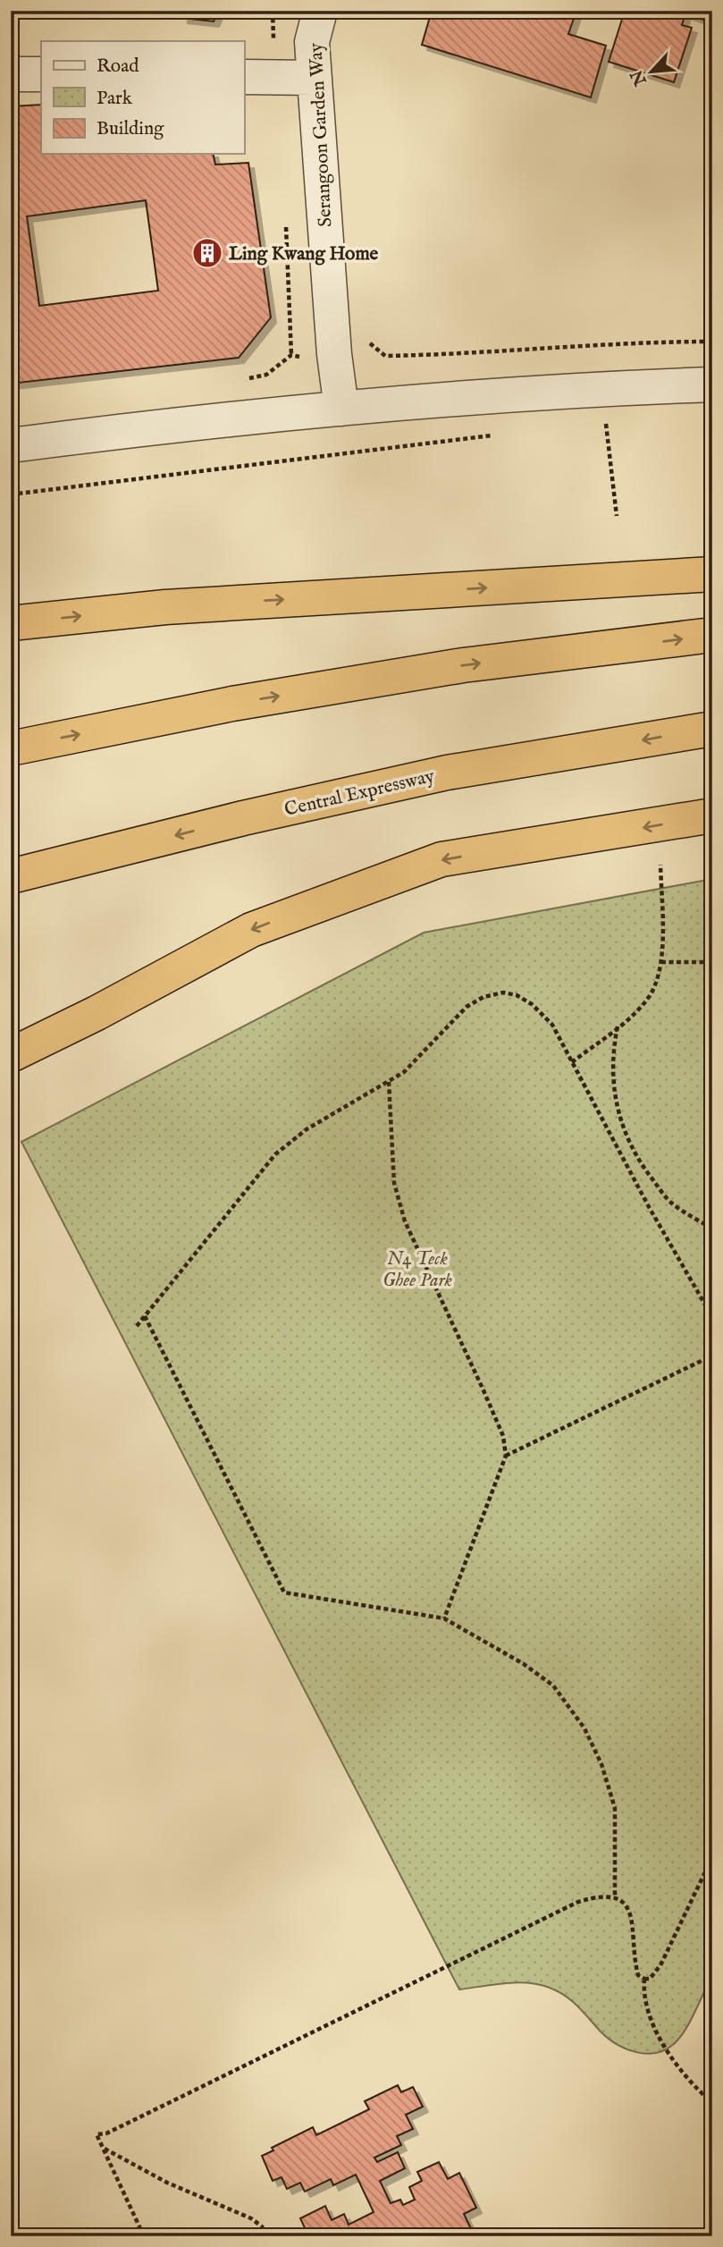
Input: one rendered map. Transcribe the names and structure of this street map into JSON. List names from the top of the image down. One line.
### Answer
{"streets":{"highway":["Central Expressway"],"street":["Serangoon Garden Way"]},"parks":["N4 Teck Ghee Park"],"places":{"building":["Ling Kwang Home"]},"legend":["Road","Park","Building"],"north":"bottom left"}
